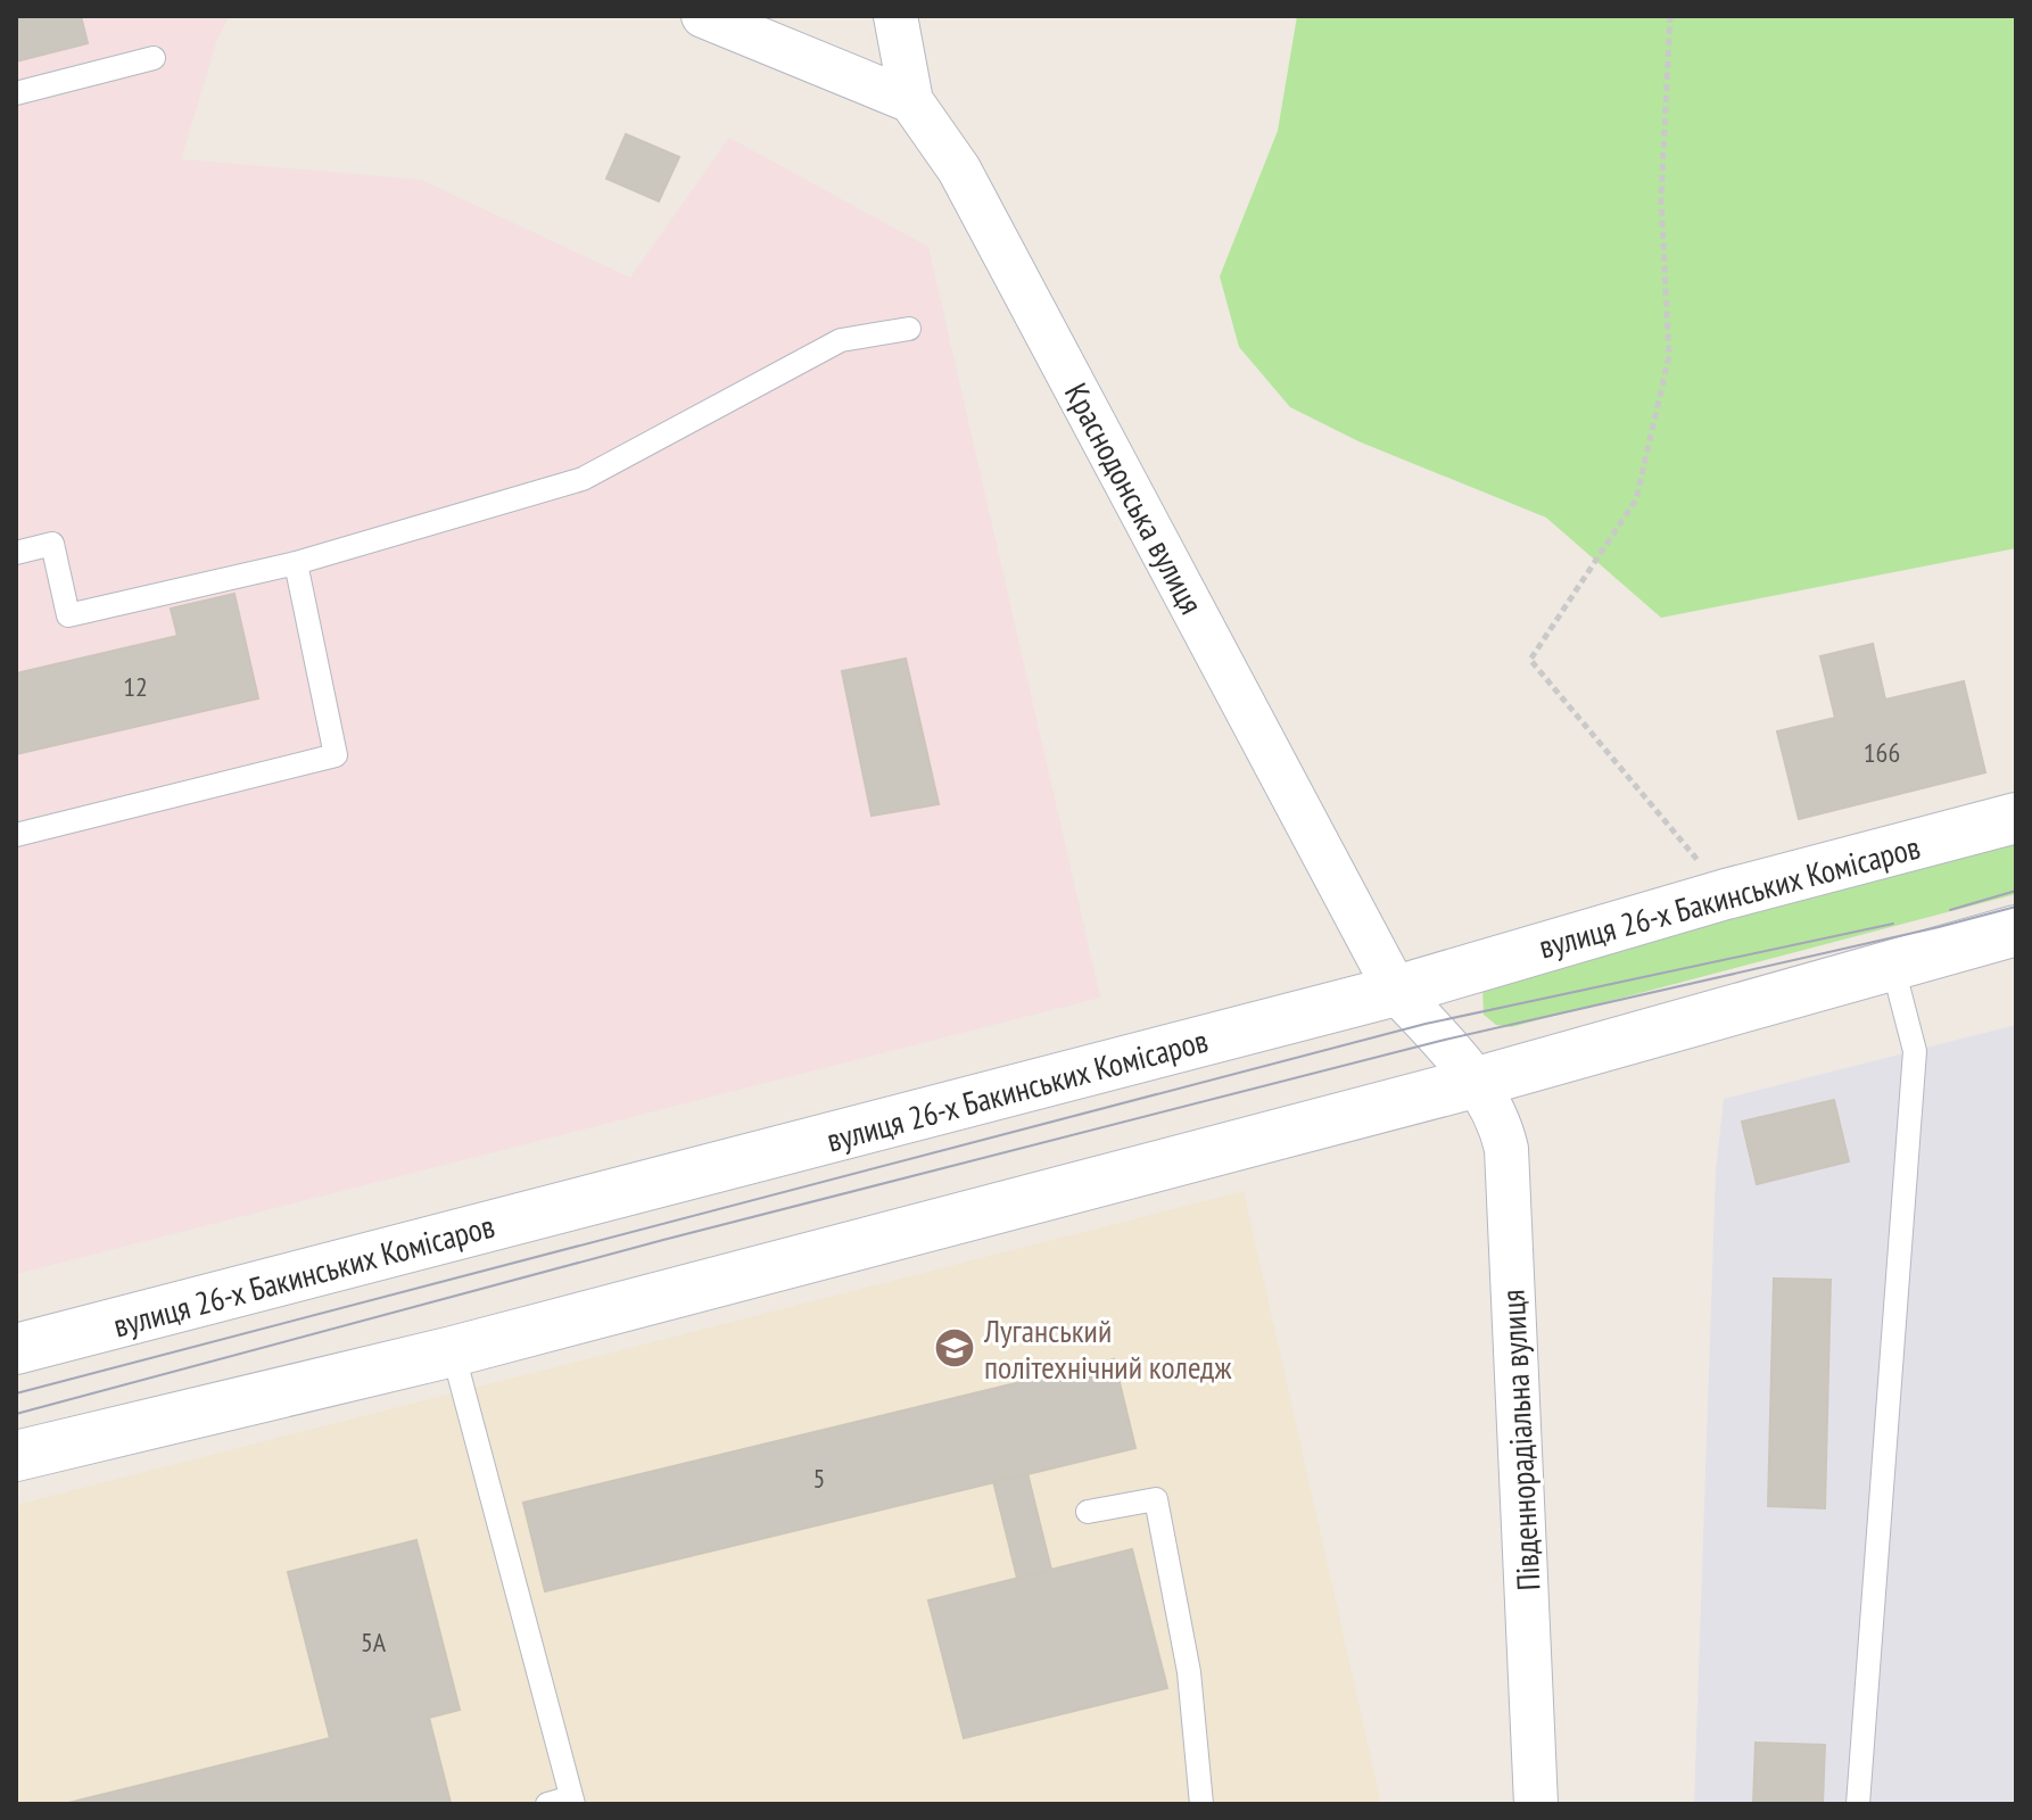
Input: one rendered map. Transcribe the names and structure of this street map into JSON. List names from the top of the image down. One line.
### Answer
{"streets":{"street":["Краснодонська вулиця","вулиця 26-х Бакинських Комісаров","Південнорадіальна вулиця"]},"crossings":[["Краснодонська вулиця","вулиця 26-х Бакинських Комісаров"],["Краснодонська вулиця","Південнорадіальна вулиця"]],"places":{"school or university":["Луганський політехнічний коледж"]},"house_numbers":["12","166","5","5А"]}
